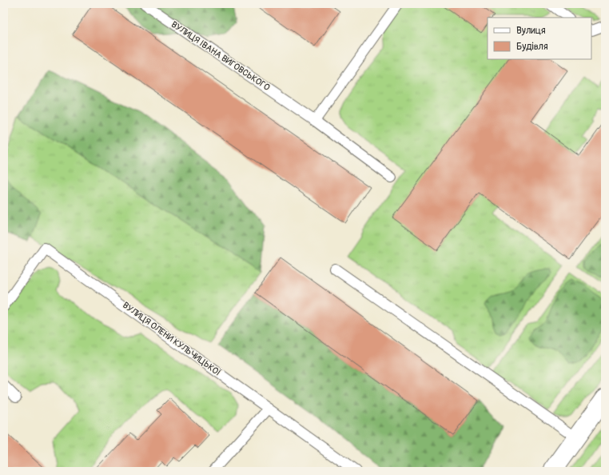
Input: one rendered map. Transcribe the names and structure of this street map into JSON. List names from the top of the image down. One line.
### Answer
{"streets":{"lane":["ВУЛИЦЯ ІВАНА ВИГОВСЬКОГО","ВУЛИЦЯ ОЛЕНИ КУЛЬЧИЦЬКОЇ"]},"legend":["Вулиця","Будівля"]}
